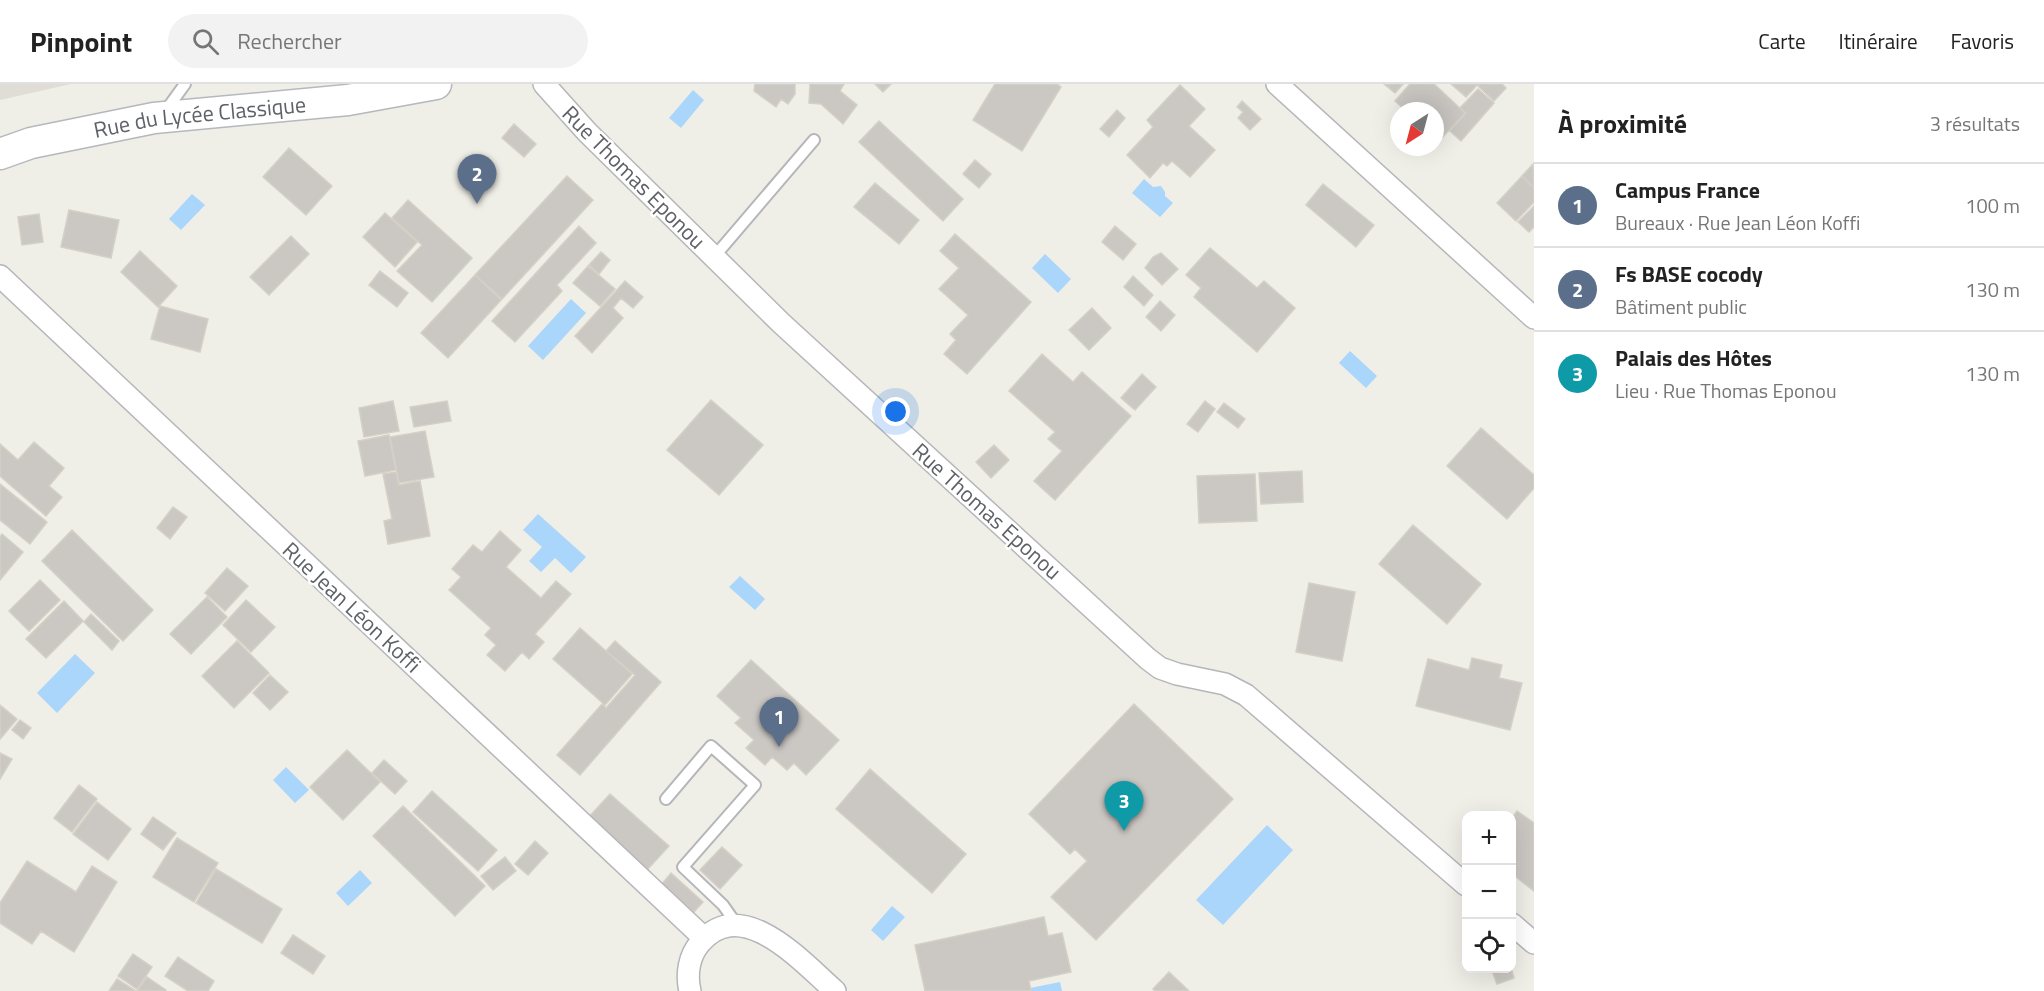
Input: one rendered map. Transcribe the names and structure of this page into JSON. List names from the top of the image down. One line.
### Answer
{"streets":{"street":["Rue du Lycée Classique","Rue Thomas Eponou","Rue Jean Léon Koffi"]},"north":"bottom left","page":{"header":"Pinpoint","search":"Rechercher","nav":["Carte","Itinéraire","Favoris"],"heading":["À proximité","3 résultats"],"pins":["2","1","3"],"list":[{"mark":"1","name":"Campus France","note":"Bureaux · Rue Jean Léon Koffi","value":"100 m"},{"mark":"2","name":"Fs BASE cocody","note":"Bâtiment public","value":"130 m"},{"mark":"3","name":"Palais des Hôtes","note":"Lieu · Rue Thomas Eponou","value":"130 m"}],"map_buttons":["+","−"]}}
